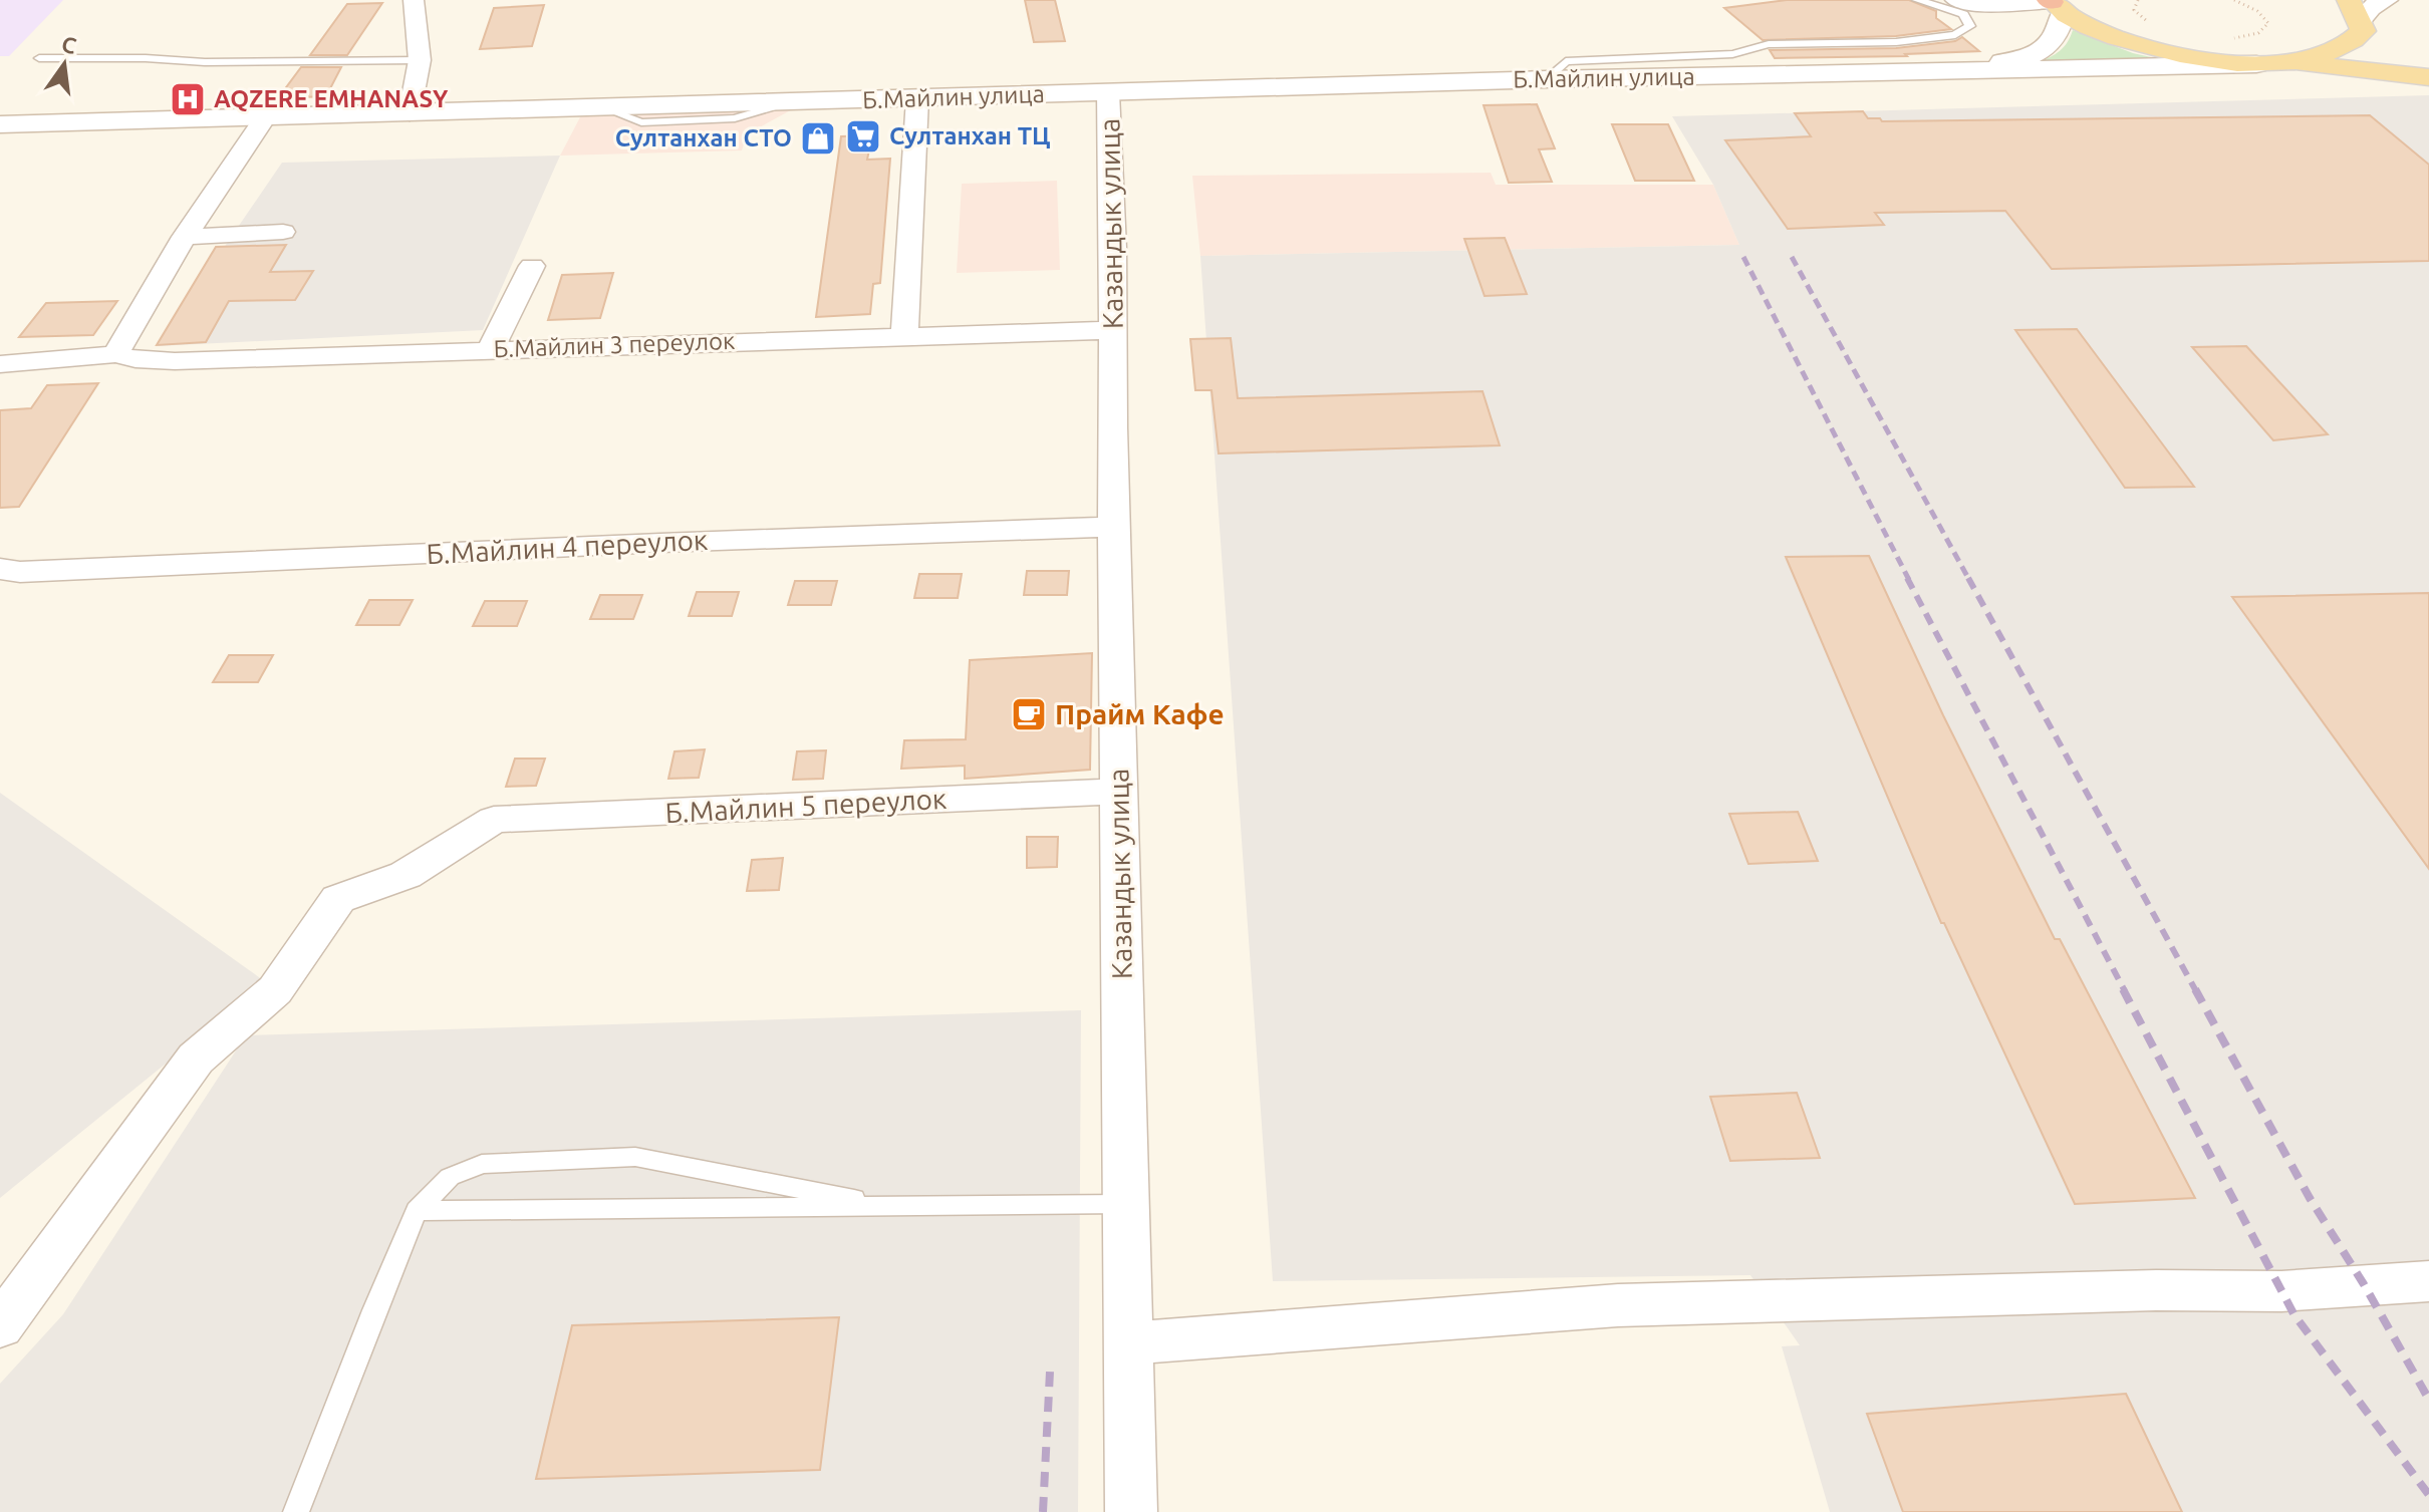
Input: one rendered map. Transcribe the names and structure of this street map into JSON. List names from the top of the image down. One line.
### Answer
{"streets":{"street":["Б.Майлин улица","Казандык улица","Б.Майлин 3 переулок","Б.Майлин 4 переулок","Б.Майлин 5 переулок"]},"crossings":[["Б.Майлин улица","Казандык улица"],["Казандык улица","Б.Майлин 3 переулок"],["Казандык улица","Б.Майлин 4 переулок"],["Казандык улица","Б.Майлин 5 переулок"]],"places":{"hospital":["AQZERE EMHANASY"],"supermarket":["Султанхан ТЦ"],"shop":["Султанхан СТО"],"cafe":["Прайм Кафе"]},"north":"top"}
